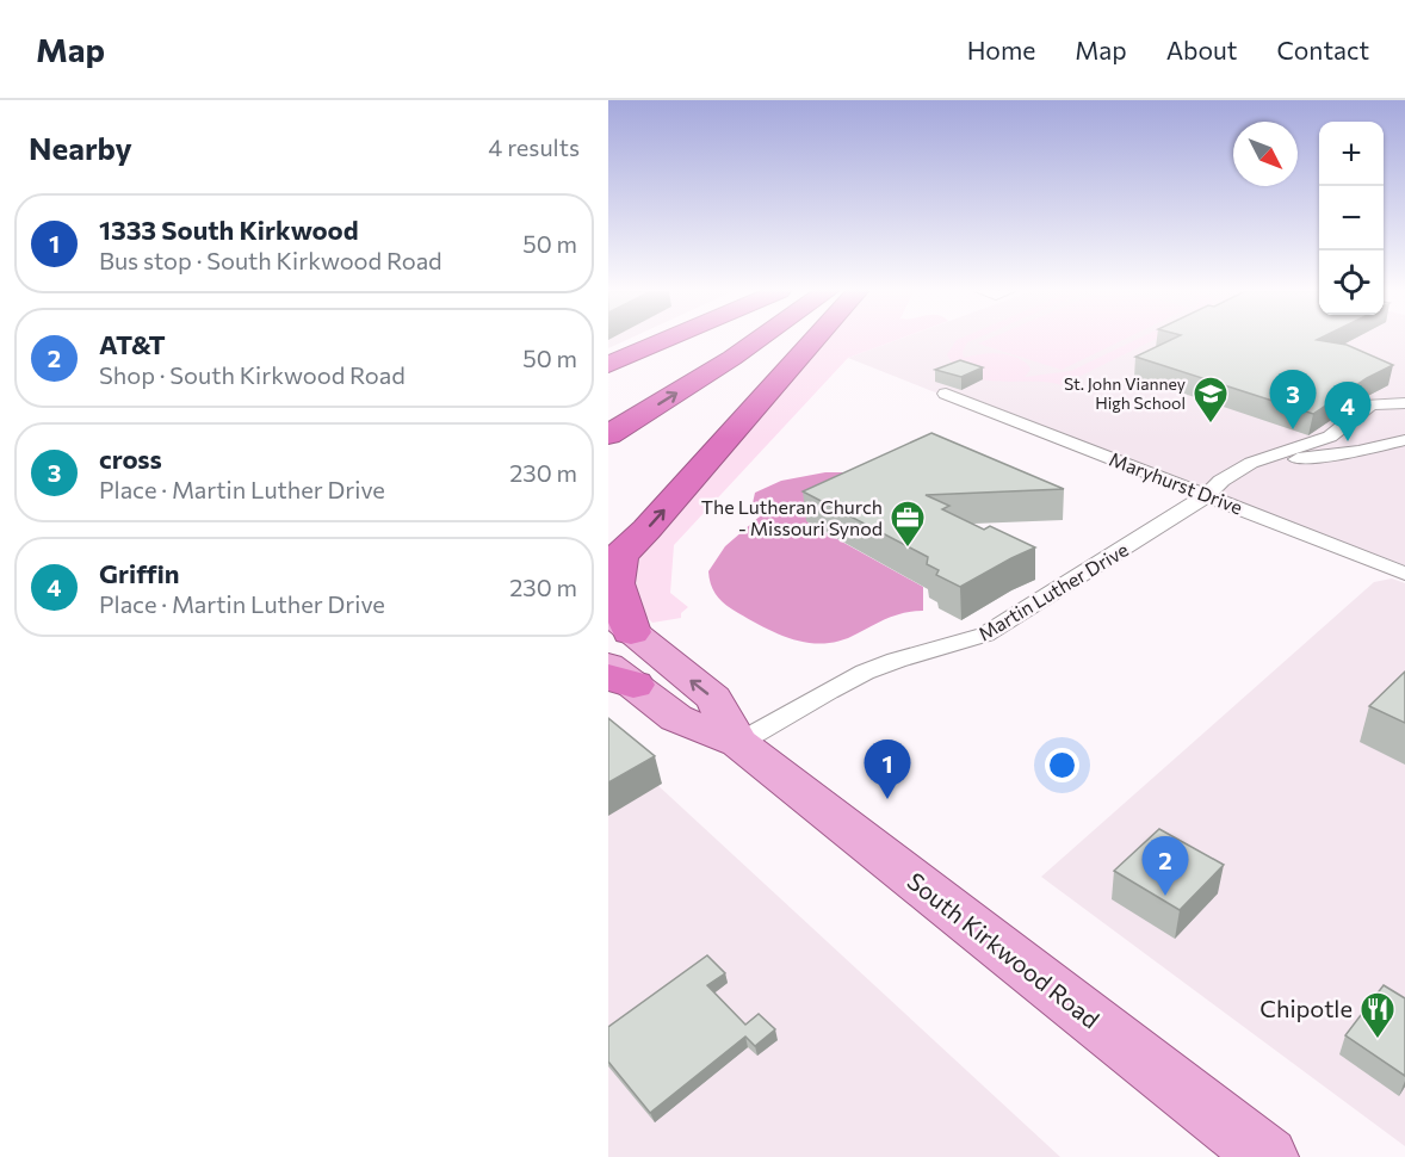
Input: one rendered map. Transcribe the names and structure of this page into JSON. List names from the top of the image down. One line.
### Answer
{"streets":{"main road":["South Kirkwood Road"],"street":["Maryhurst Drive","Martin Luther Drive"]},"crossings":[["Maryhurst Drive","Martin Luther Drive"],["Martin Luther Drive","South Kirkwood Road"]],"places":{"school or university":["St. John Vianney High School"],"office":["The Lutheran Church - Missouri Synod"],"restaurant":["Chipotle"]},"north":"bottom right","page":{"header":"Map","nav":["Home","Map","About","Contact"],"heading":["Nearby","4 results"],"map_buttons":["+","−"],"list":[{"mark":"1","name":"1333 South Kirkwood","note":"Bus stop · South Kirkwood Road","value":"50 m"},{"mark":"2","name":"AT&T","note":"Shop · South Kirkwood Road","value":"50 m"},{"mark":"3","name":"cross","note":"Place · Martin Luther Drive","value":"230 m"},{"mark":"4","name":"Griffin","note":"Place · Martin Luther Drive","value":"230 m"}],"pins":["3","4","1","2"]}}
